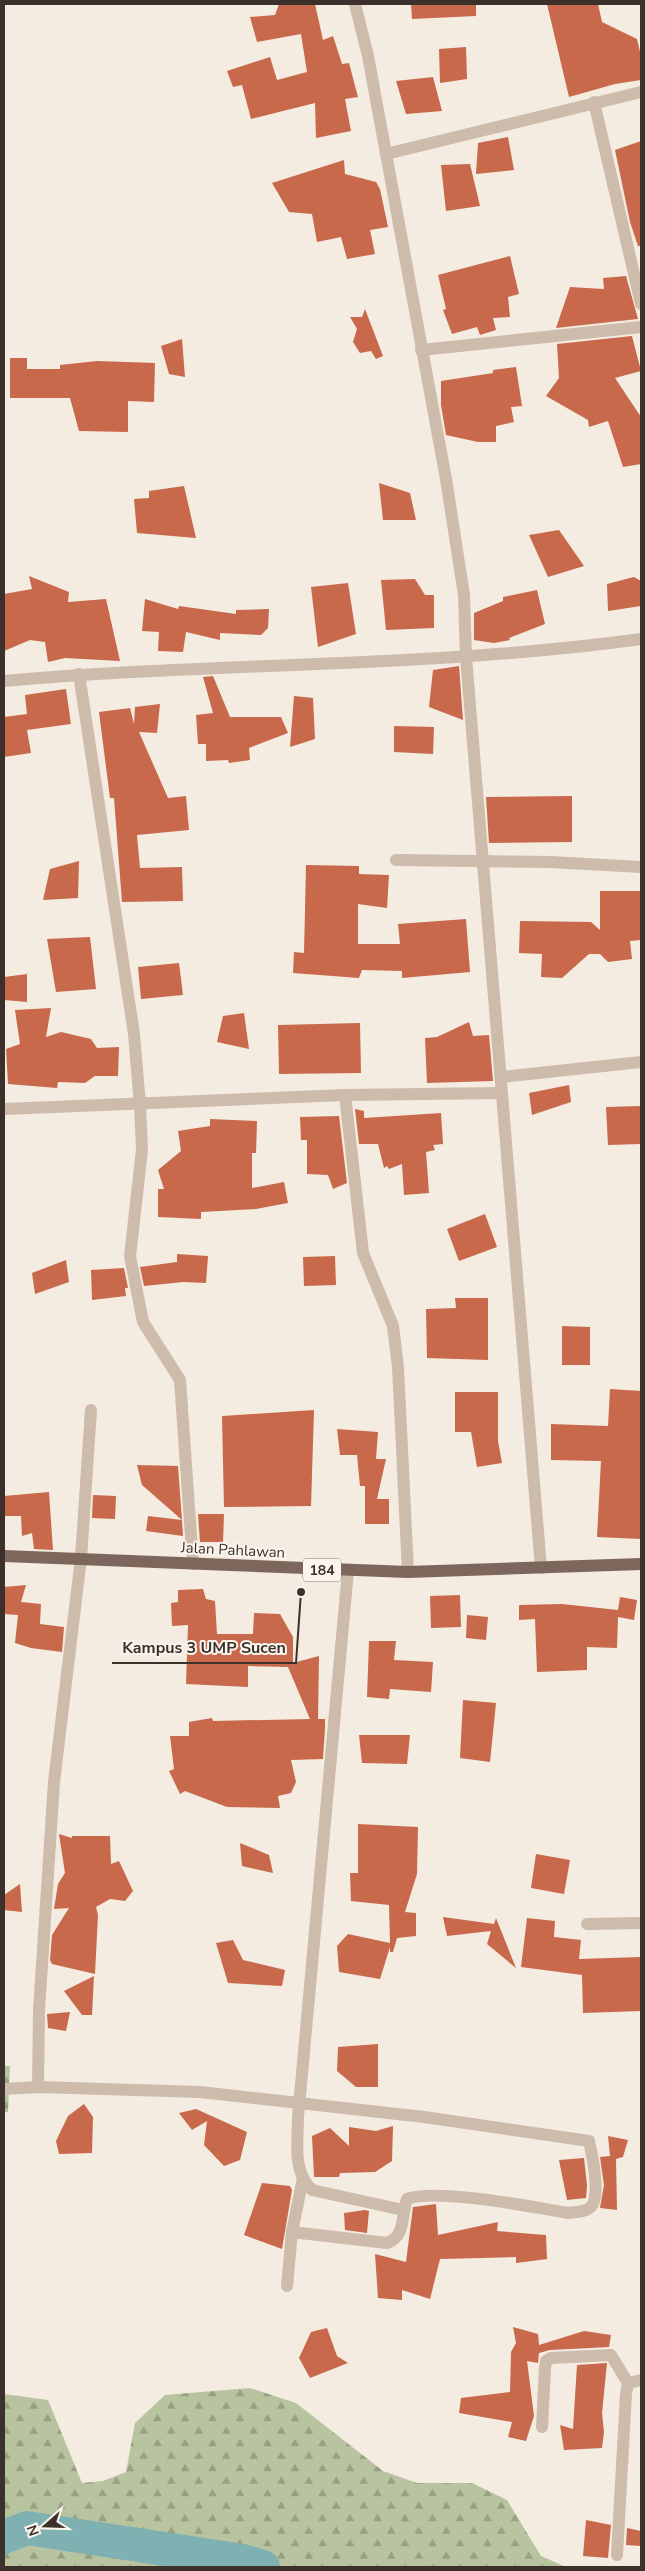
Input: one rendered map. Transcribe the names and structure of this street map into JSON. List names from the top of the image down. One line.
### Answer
{"streets":{"main road":["Jalan Pahlawan","184"]},"places":["Kampus 3 UMP Sucen"],"north":"left"}
